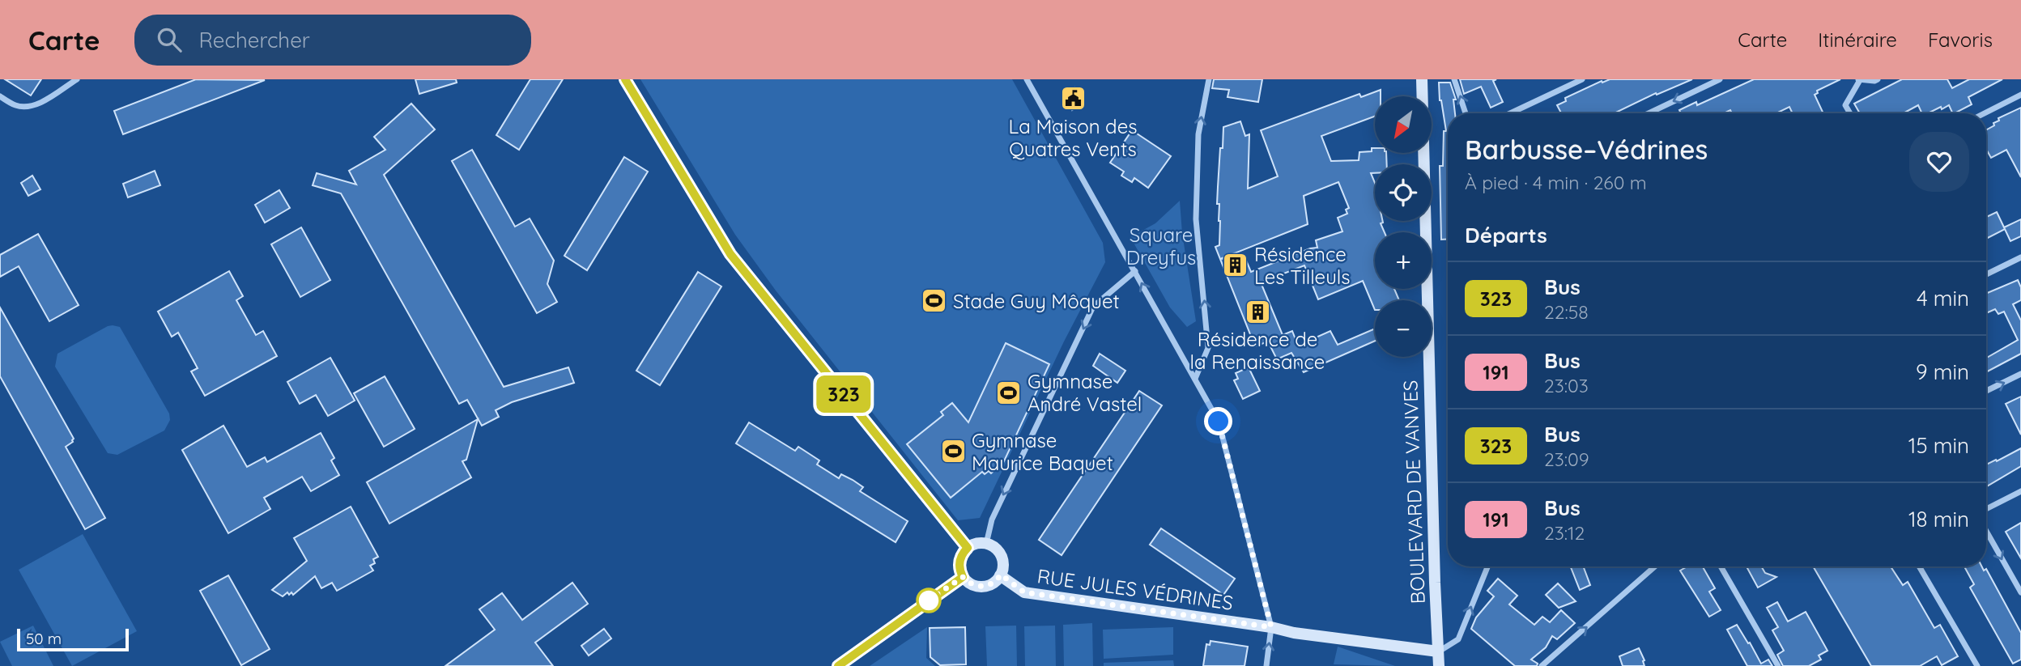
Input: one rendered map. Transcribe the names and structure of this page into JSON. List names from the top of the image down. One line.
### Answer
{"streets":{"street":["BOULEVARD DE VANVES","RUE JULES VÉDRINES"]},"crossings":[["BOULEVARD DE VANVES","RUE JULES VÉDRINES"]],"parks":["Square Dreyfus"],"places":{"public building":["La Maison des Quatres Vents"],"building":["Résidence Les Tilleuls","Résidence de la Renaissance"],"sports":["Stade Guy Môquet","Gymnase André Vastel","Gymnase Maurice Baquet"]},"lines":["bus line 323"],"scale_bar":"50 m","north":"bottom left","page":{"header":"Carte","search":"Rechercher","nav":["Carte","Itinéraire","Favoris"],"on_map":"323","map_buttons":["+","−"],"heading":[["Barbusse–Védrines","À pied · 4 min · 260 m"],"Départs"],"list":[{"mark":"323","name":"Bus","note":"22:58","value":"4 min"},{"mark":"191","name":"Bus","note":"23:03","value":"9 min"},{"mark":"323","name":"Bus","note":"23:09","value":"15 min"},{"mark":"191","name":"Bus","note":"23:12","value":"18 min"}],"scale":"50 m"}}
